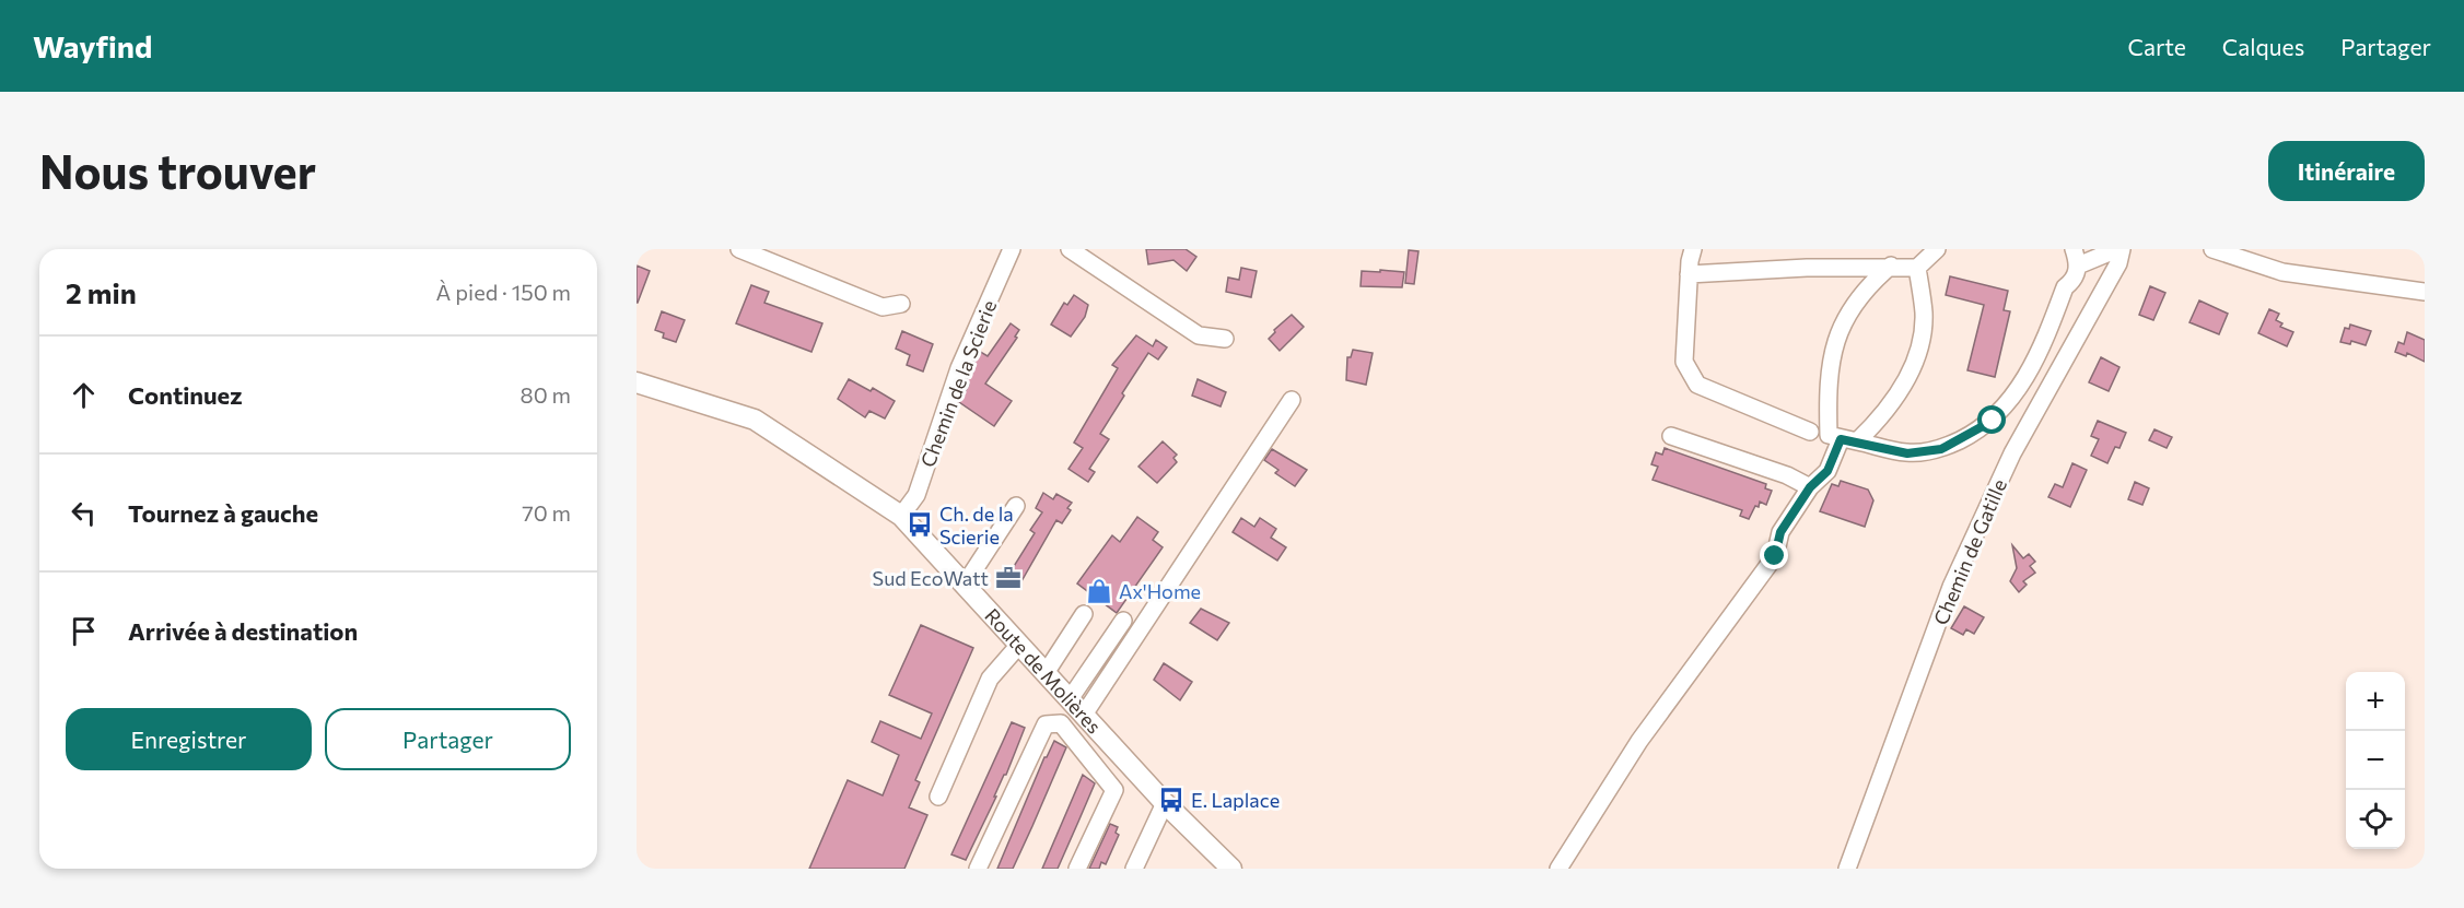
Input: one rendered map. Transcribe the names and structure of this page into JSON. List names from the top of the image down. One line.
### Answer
{"streets":{"main road":["Route de Molières"],"street":["Chemin de la Scierie","Chemin de Gatille"]},"crossings":[["Chemin de la Scierie","Route de Molières"]],"places":{"bus stop":["Ch. de la Scierie","E. Laplace"],"office":["Sud EcoWatt"],"shop":["Ax'Home"]},"page":{"header":"Wayfind","nav":["Carte","Calques","Partager"],"buttons":["Itinéraire",["Enregistrer","Partager"]],"title":"Nous trouver","heading":["2 min","À pied · 150 m"],"list":[["Continuez","80 m"],["Tournez à gauche","70 m"],"Arrivée à destination"],"map_buttons":["+","−"]}}
